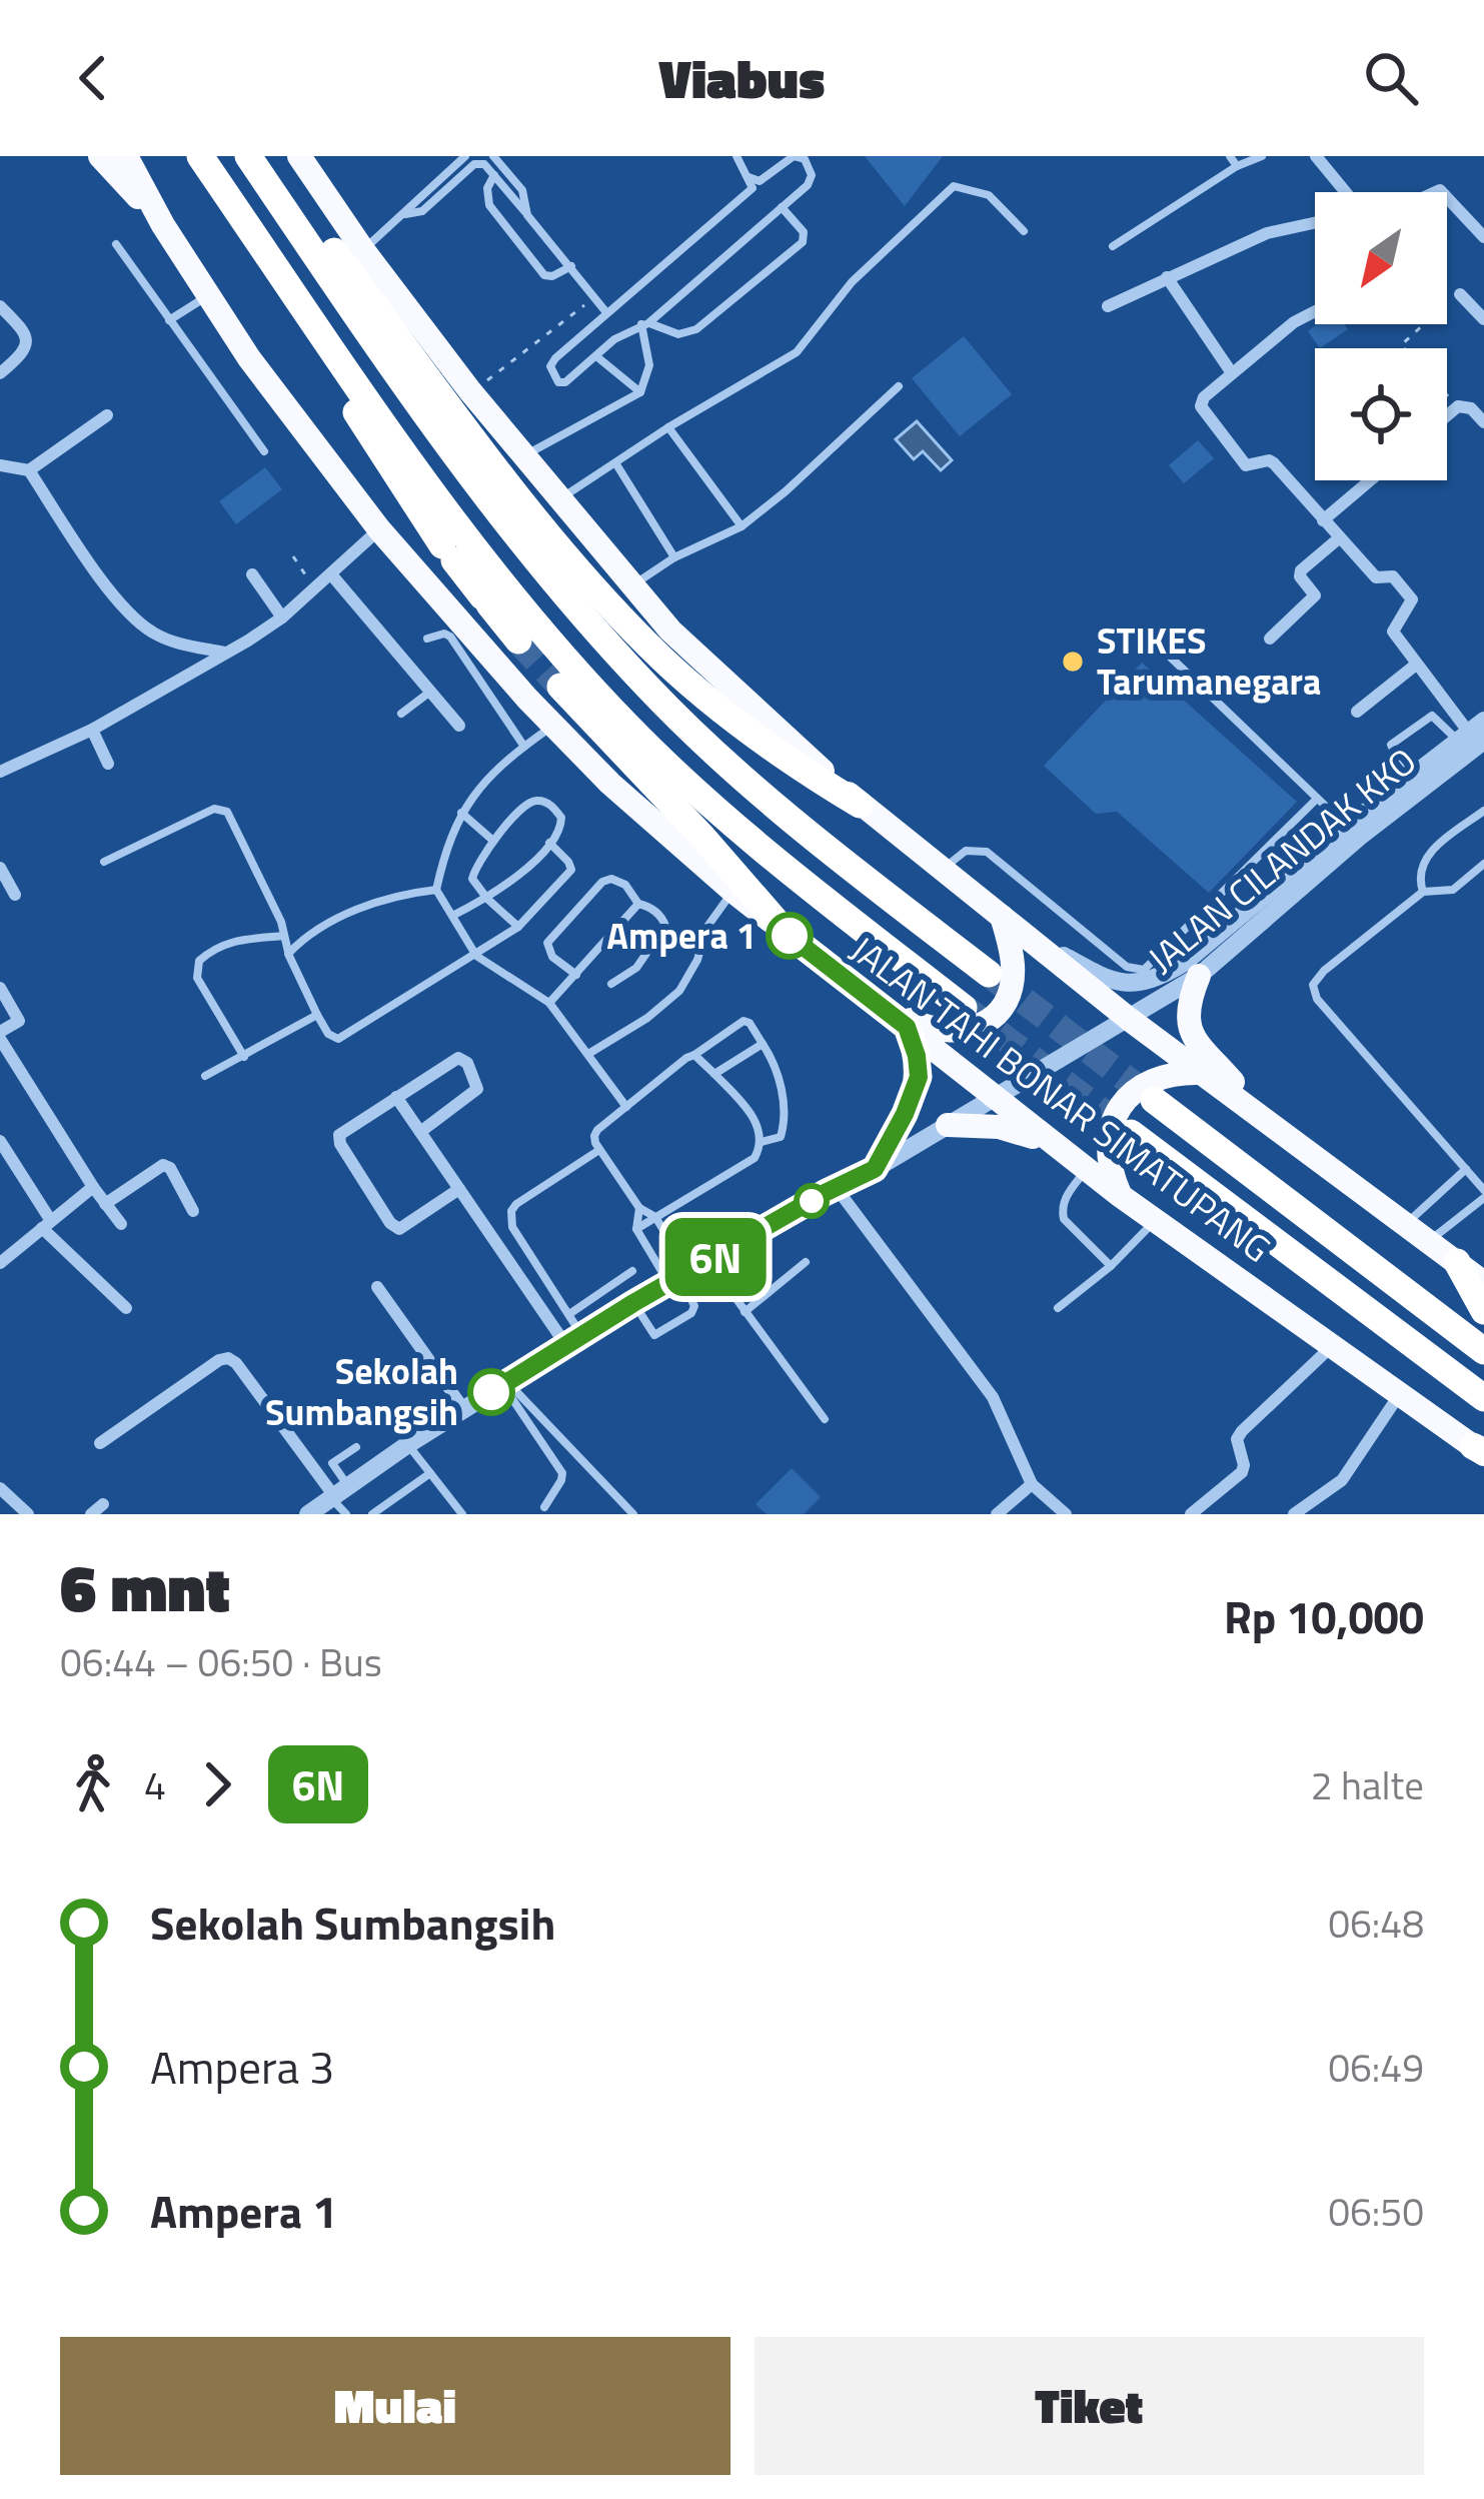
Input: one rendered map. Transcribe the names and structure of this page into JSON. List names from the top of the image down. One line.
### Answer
{"streets":{"highway":["JALAN TAHI BONAR SIMATUPANG"],"street":["JALAN CILANDAK KKO"]},"crossings":[["JALAN CILANDAK KKO","JALAN TAHI BONAR SIMATUPANG"]],"places":["STIKES Tarumanegara","Ampera 1","Sekolah Sumbangsih"],"lines":["bus line 6N"],"north":"bottom left","page":{"header":"Viabus","on_map":"6N","heading":["6 mnt","06:44 – 06:50 · Bus","Rp 10,000"],"legs":["4","6N","2 halte"],"list":[{"name":"Sekolah Sumbangsih","value":"06:48"},{"name":"Ampera 3","value":"06:49"},{"name":"Ampera 1","value":"06:50"}],"buttons":["Mulai","Tiket"]}}
